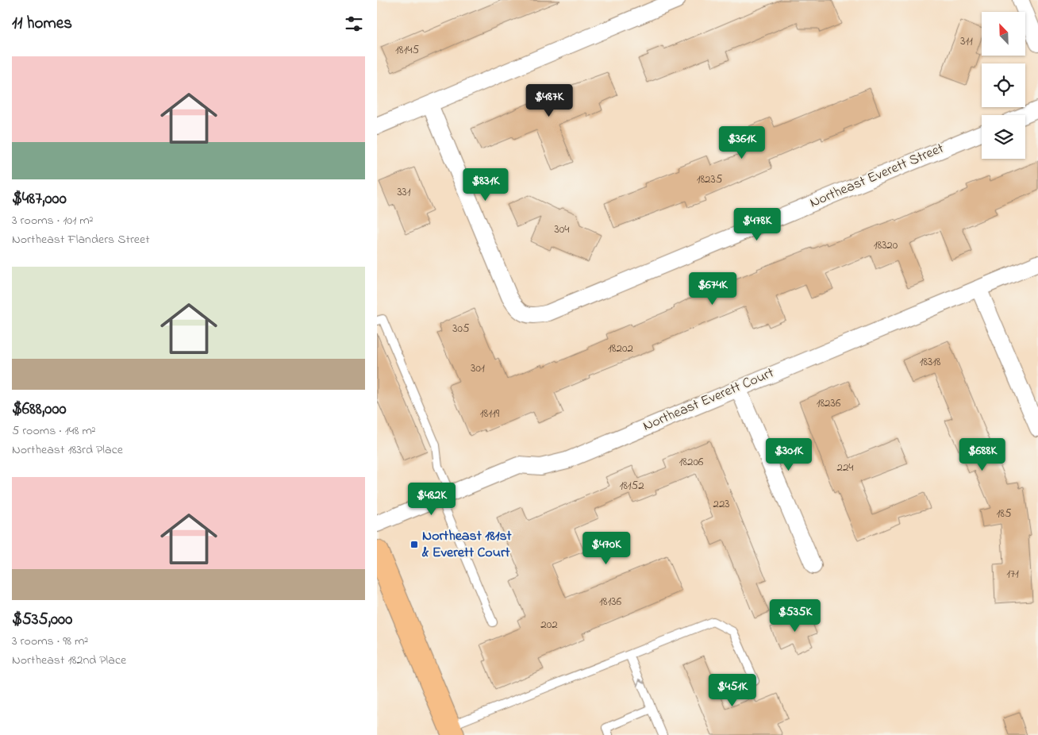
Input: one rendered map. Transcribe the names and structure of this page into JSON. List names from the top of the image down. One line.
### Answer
{"streets":{"street":["Northeast Everett Street","Northeast Everett Court"]},"places":{"transit":["Northeast 181st & Everett Court"]},"house_numbers":["311","18145","18235","331","304","18320","305","18202","18318","301","18236","18119","18206","224","18152","223","185","171","18136","202"],"north":"top left","page":{"heading":"11 homes","list":[{"name":"$487,000","note":"3 rooms · 101 m² · Northeast Flanders Street"},{"name":"$688,000","note":"5 rooms · 148 m² · Northeast 183rd Place"},{"name":"$535,000","note":"3 rooms · 98 m² · Northeast 182nd Place"}],"price":["$487K","$361K","$831K","$478K","$674K","$301K","$688K","$482K","$470K","$535K","$451K"]}}
